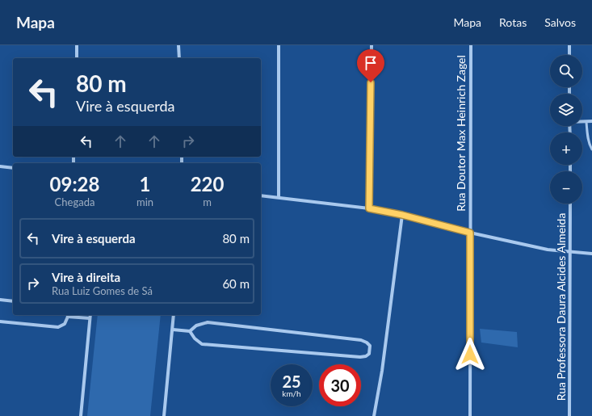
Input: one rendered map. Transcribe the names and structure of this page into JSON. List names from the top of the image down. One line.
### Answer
{"streets":{"street":["Rua Doutor Max Heinrich Zagel","Rua Professora Daura Alcides Almeida"]},"page":{"header":"Mapa","nav":["Mapa","Rotas","Salvos"],"map_buttons":["+","−"],"turn":["80 m","Vire à esquerda"],"eta":["09:28","Chegada","1","min","220","m"],"list":[{"name":"Vire à esquerda","value":"80 m"},{"name":"Vire à direita","note":"Rua Luiz Gomes de Sá","value":"60 m"}],"speed":"25 km/h","limit":"30"}}
